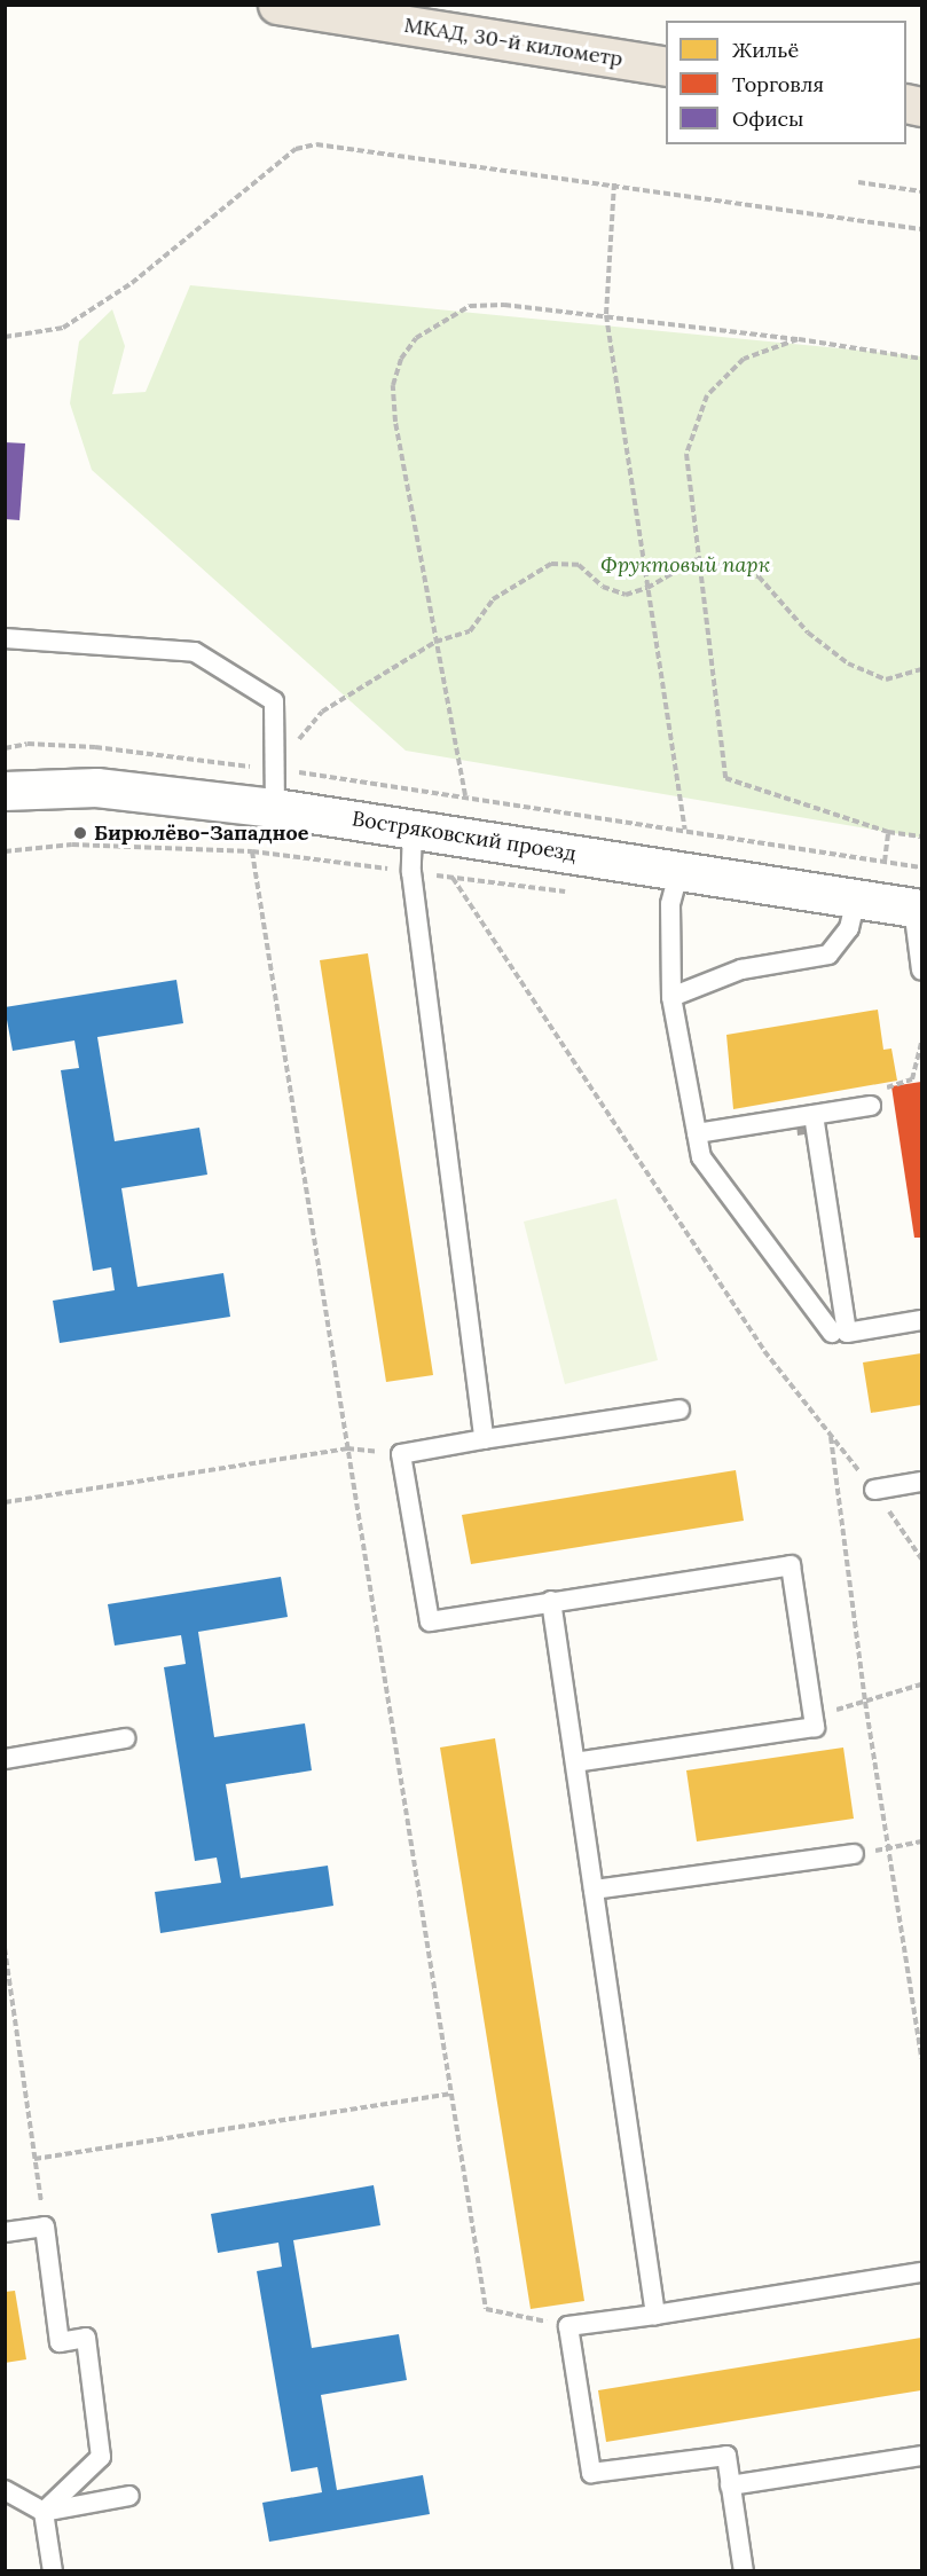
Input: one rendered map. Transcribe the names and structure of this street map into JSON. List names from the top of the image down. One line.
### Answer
{"streets":{"highway":["МКАД, 30-й километр"],"street":["Востряковский проезд"]},"parks":["Фруктовый парк"],"places":["Бирюлёво-Западное"],"legend":["Жильё","Торговля","Офисы"]}
